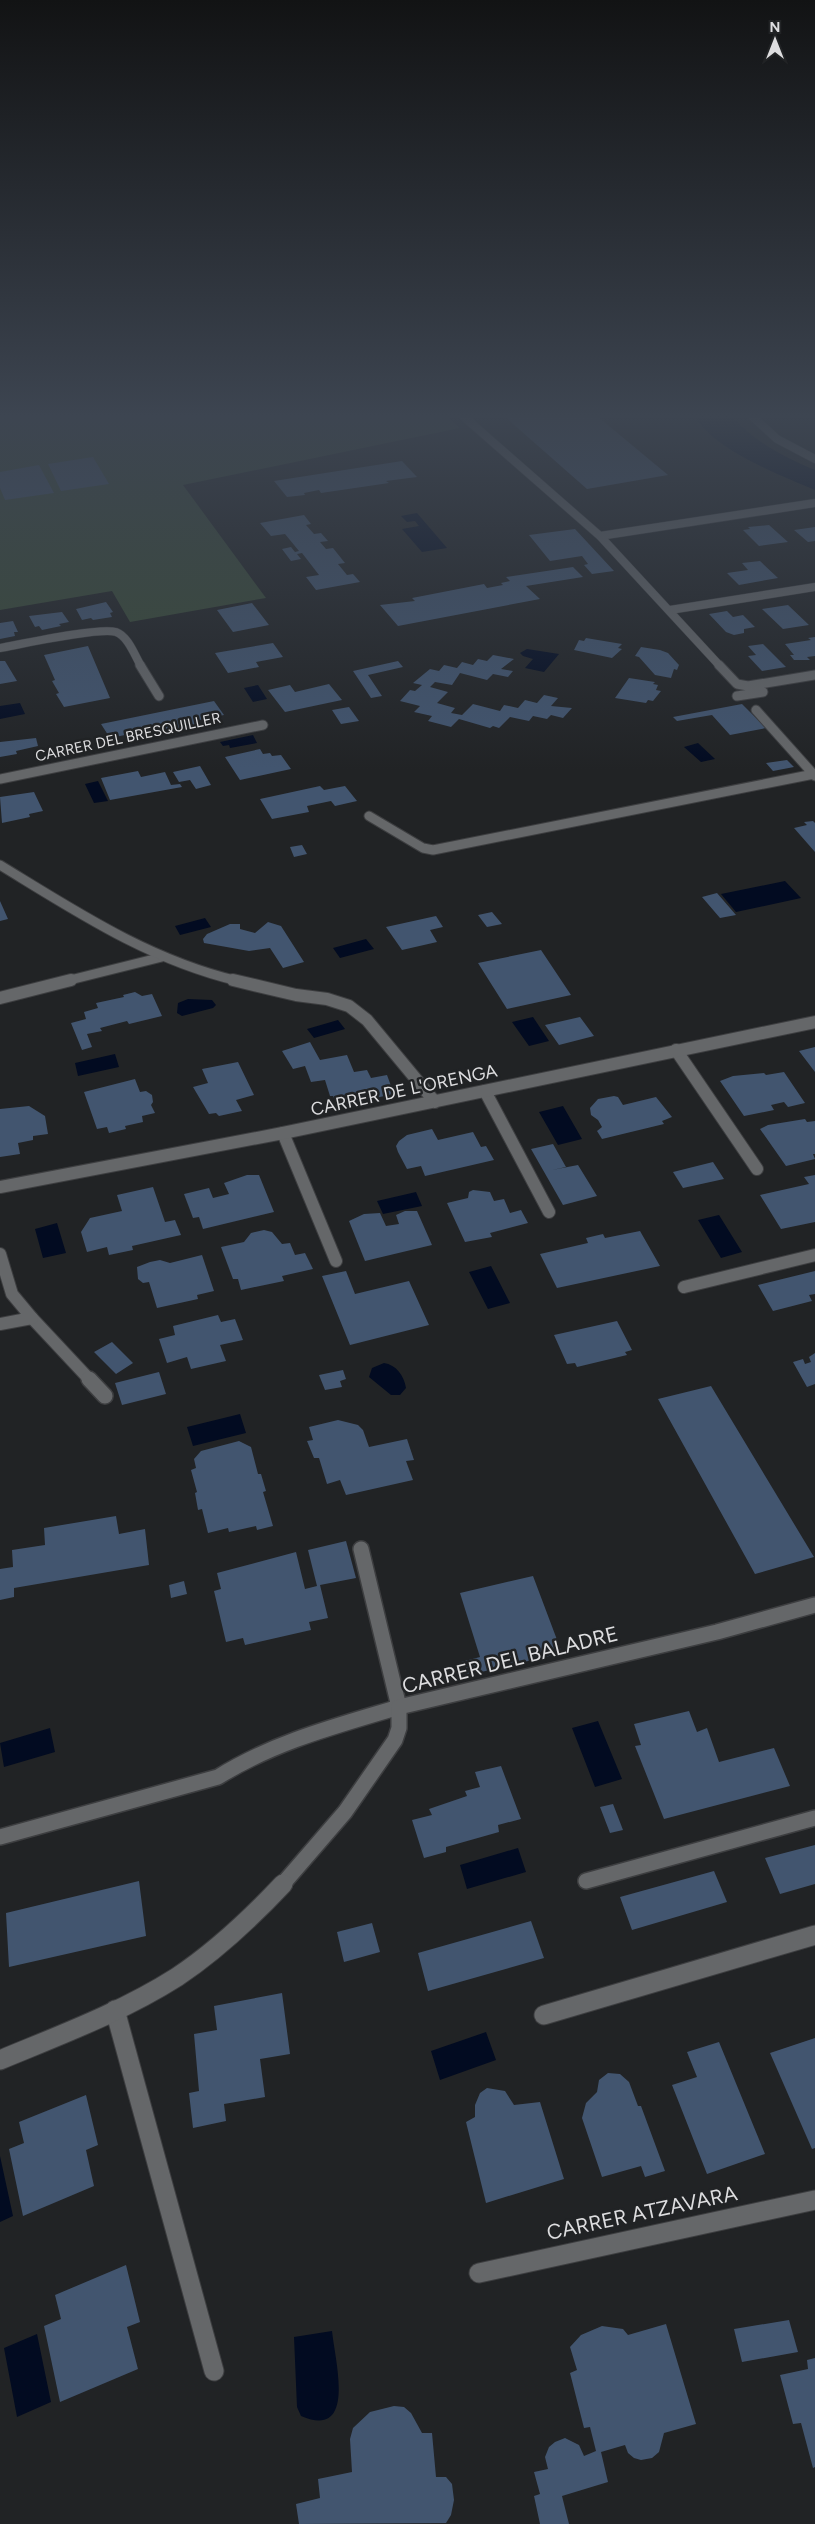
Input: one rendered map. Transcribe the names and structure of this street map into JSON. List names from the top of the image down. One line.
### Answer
{"streets":{"street":["CARRER DEL BRESQUILLER","CARRER DE L'ORENGA","CARRER DEL BALADRE","CARRER ATZAVARA"]},"north":"top"}
